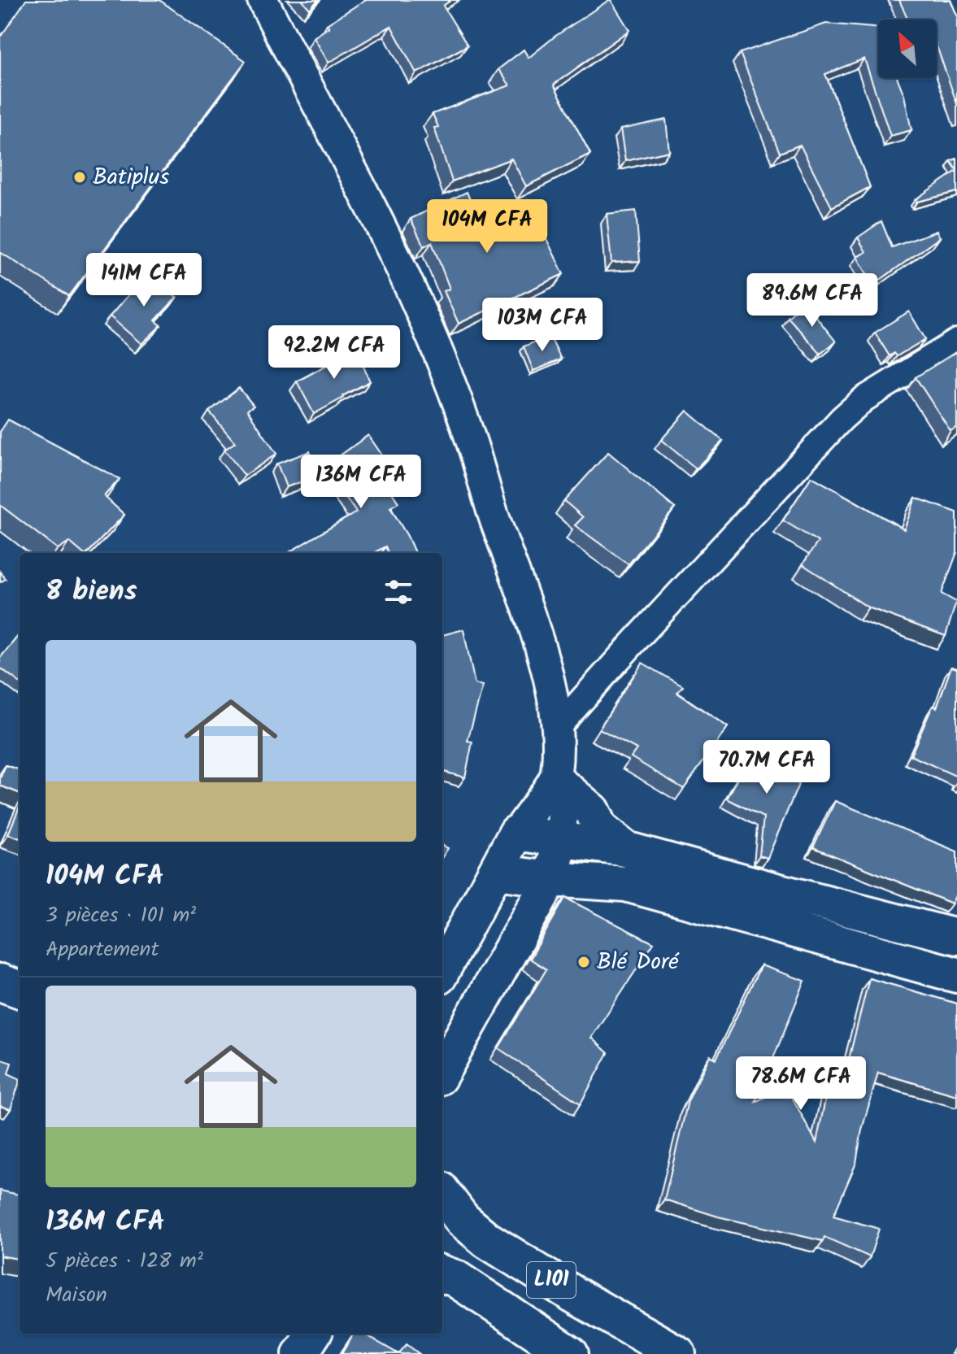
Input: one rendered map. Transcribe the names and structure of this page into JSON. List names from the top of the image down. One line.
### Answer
{"streets":{"main road":["L101"]},"places":["Batiplus","Blé Doré"],"north":"top left","page":{"price":["104M CFA","141M CFA","89.6M CFA","103M CFA","92.2M CFA","136M CFA","70.7M CFA","78.6M CFA"],"heading":"8 biens","list":[{"name":"104M CFA","note":"3 pièces · 101 m² · Appartement"},{"name":"136M CFA","note":"5 pièces · 128 m² · Maison"}]}}
